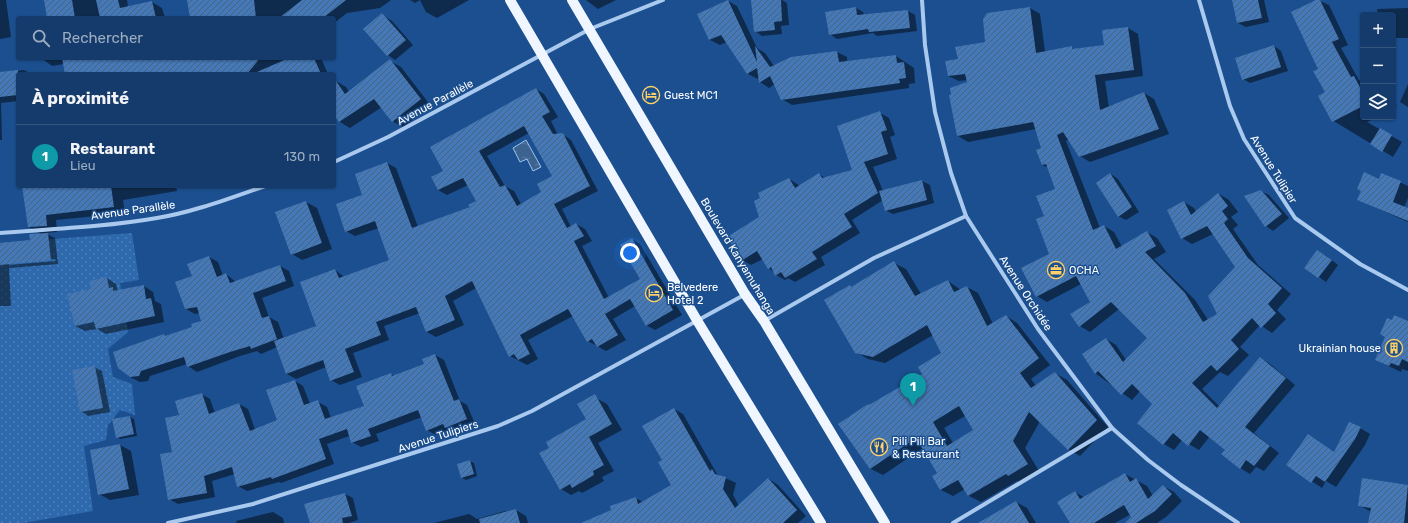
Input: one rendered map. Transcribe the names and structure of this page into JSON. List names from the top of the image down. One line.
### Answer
{"streets":{"main road":["Boulevard Kanyamuhanga"],"street":["Avenue Parallèle","Avenue Tulipier","Avenue Orchidée","Avenue Tulipiers"]},"crossings":[["Avenue Parallèle","Boulevard Kanyamuhanga"],["Boulevard Kanyamuhanga","Avenue Tulipiers"]],"places":{"hotel":["Guest MC1","Belvedere Hotel 2"],"office":["OCHA"],"building":["Ukrainian house"],"restaurant":["Pili Pili Bar & Restaurant"]},"page":{"map_buttons":["+","−"],"search":"Rechercher","heading":"À proximité","list":[{"mark":"1","name":"Restaurant","note":"Lieu","value":"130 m"}],"pins":"1"}}
